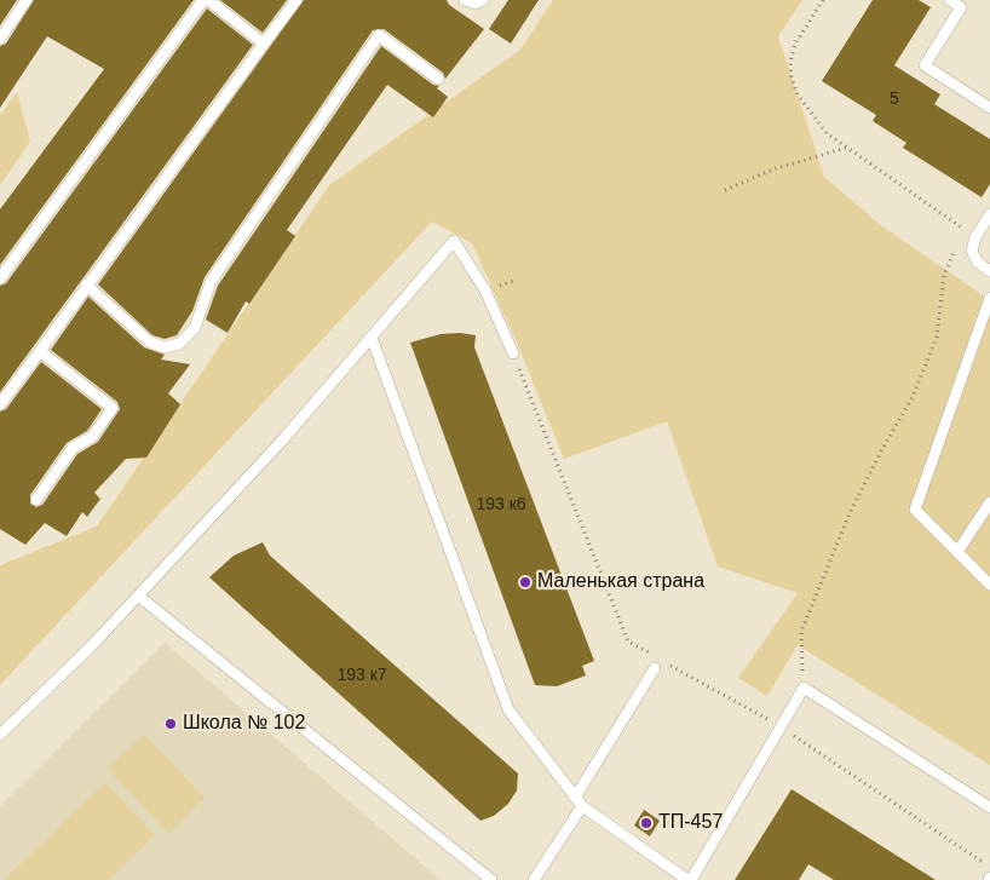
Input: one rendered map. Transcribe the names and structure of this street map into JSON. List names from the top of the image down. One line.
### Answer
{"places":["Маленькая страна","Школа № 102","ТП-457"],"house_numbers":["5","193 к6","193 к7"]}
